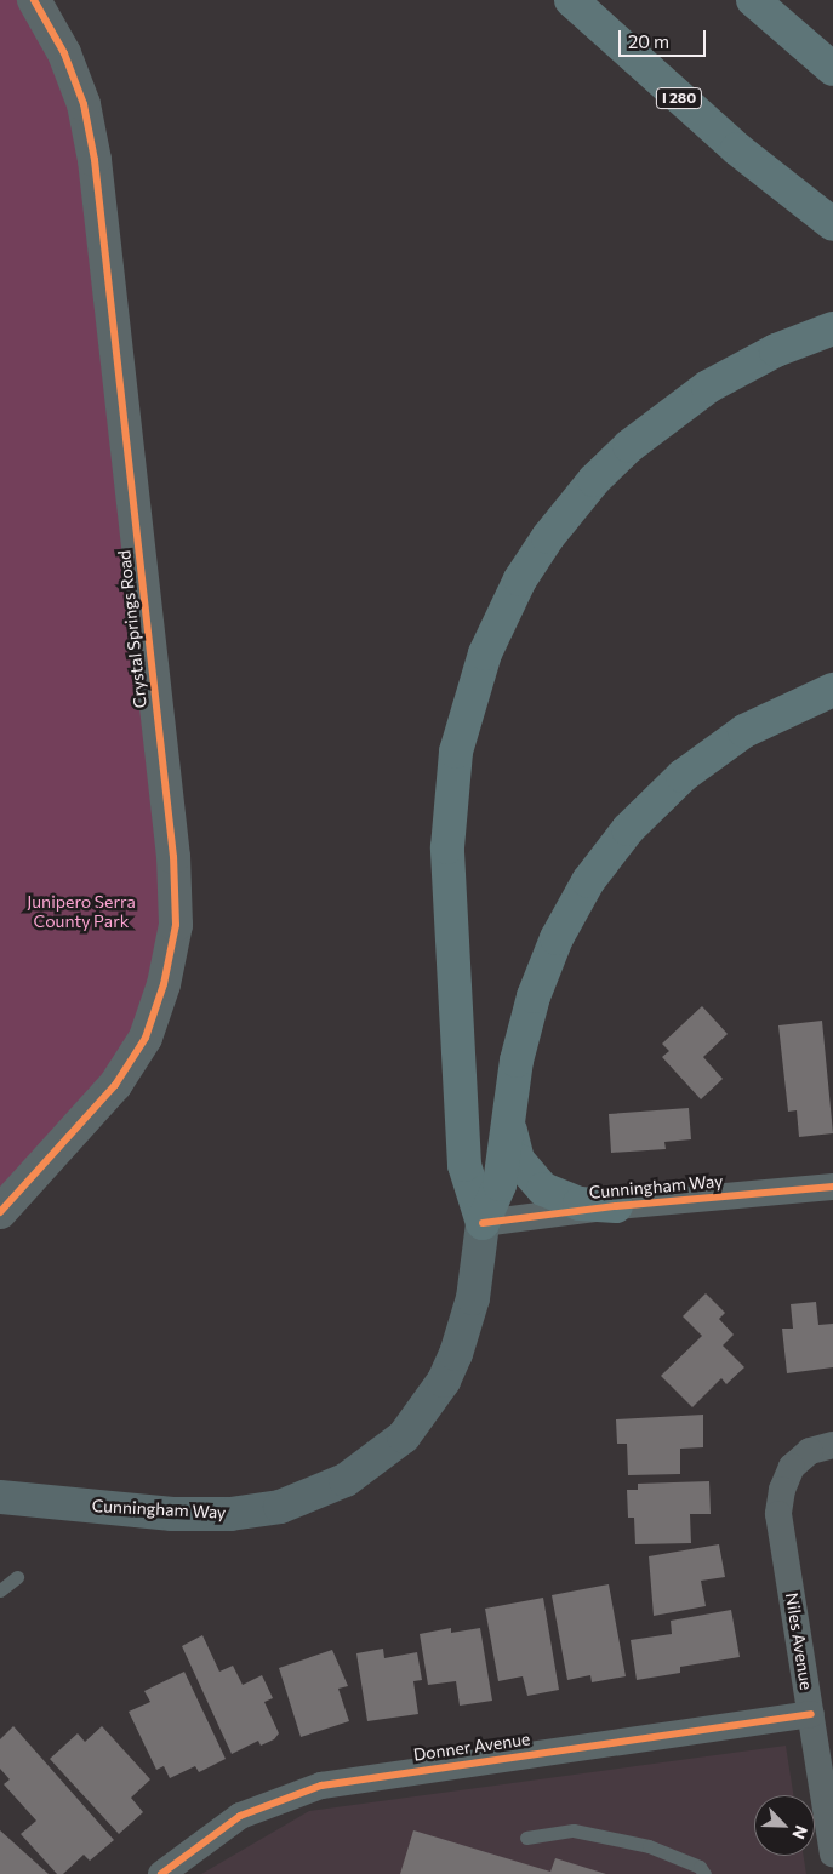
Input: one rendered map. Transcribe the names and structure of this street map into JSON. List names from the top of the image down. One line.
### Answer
{"streets":{"highway":["I 280"],"main road":["Cunningham Way"],"street":["Crystal Springs Road","Niles Avenue","Donner Avenue"]},"crossings":[["Niles Avenue","Donner Avenue"]],"parks":["Junipero Serra County Park"],"scale_bar":"20 m","north":"bottom right"}
